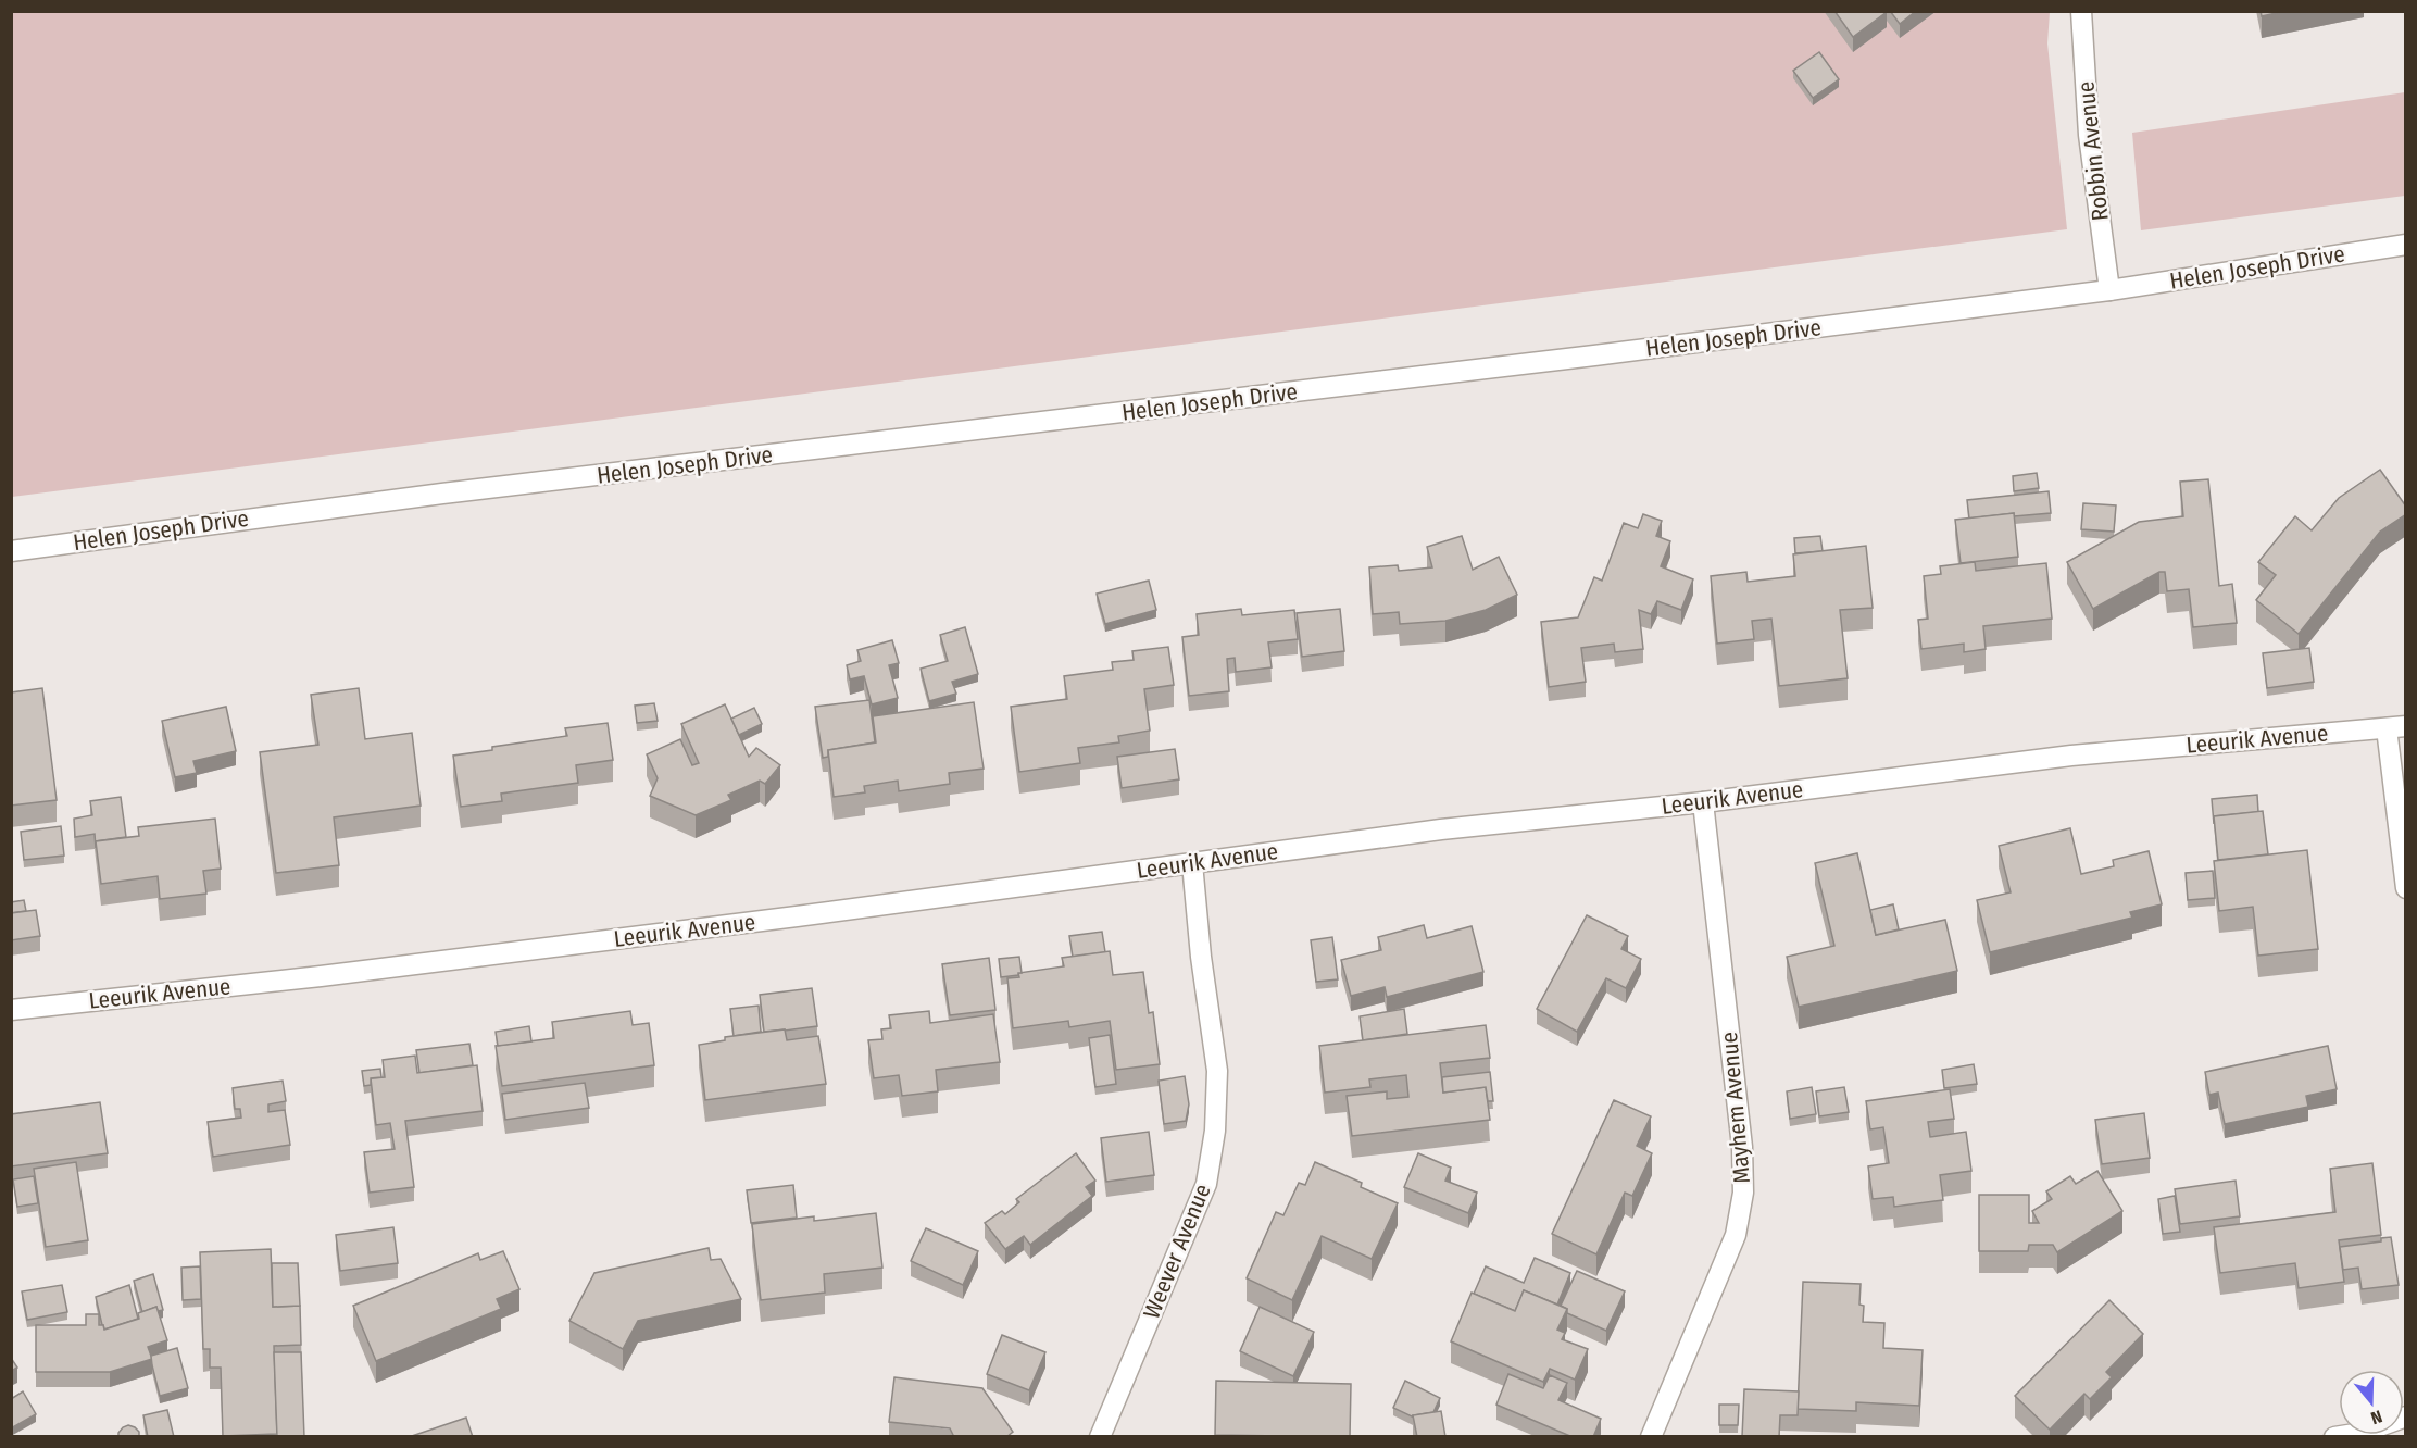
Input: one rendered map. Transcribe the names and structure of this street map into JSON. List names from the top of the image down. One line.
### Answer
{"streets":{"street":["Robbin Avenue","Helen Joseph Drive","Leeurik Avenue","Mayhem Avenue","Weever Avenue"]},"crossings":[["Robbin Avenue","Helen Joseph Drive"],["Leeurik Avenue","Mayhem Avenue"],["Leeurik Avenue","Weever Avenue"]],"north":"bottom"}
